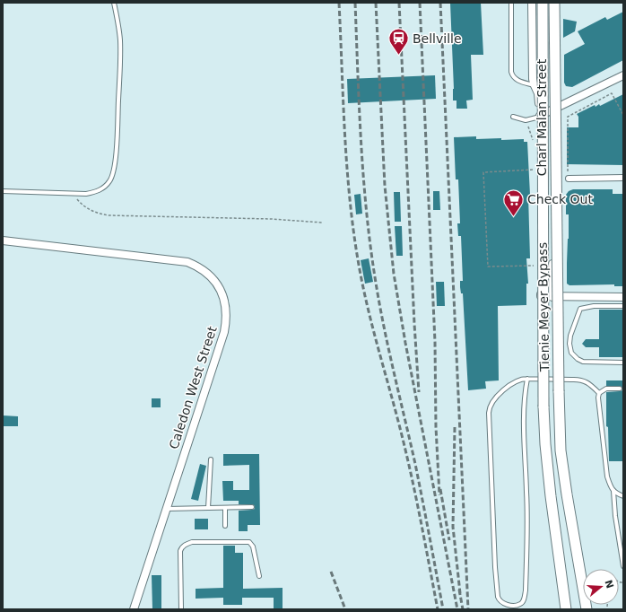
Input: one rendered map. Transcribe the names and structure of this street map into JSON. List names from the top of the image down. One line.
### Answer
{"streets":{"main road":["Tienie Meyer Bypass"],"street":["Charl Malan Street","Caledon West Street"]},"crossings":[["Charl Malan Street","Tienie Meyer Bypass"]],"places":{"station":["Bellville"],"supermarket":["Check Out"]},"north":"right"}
